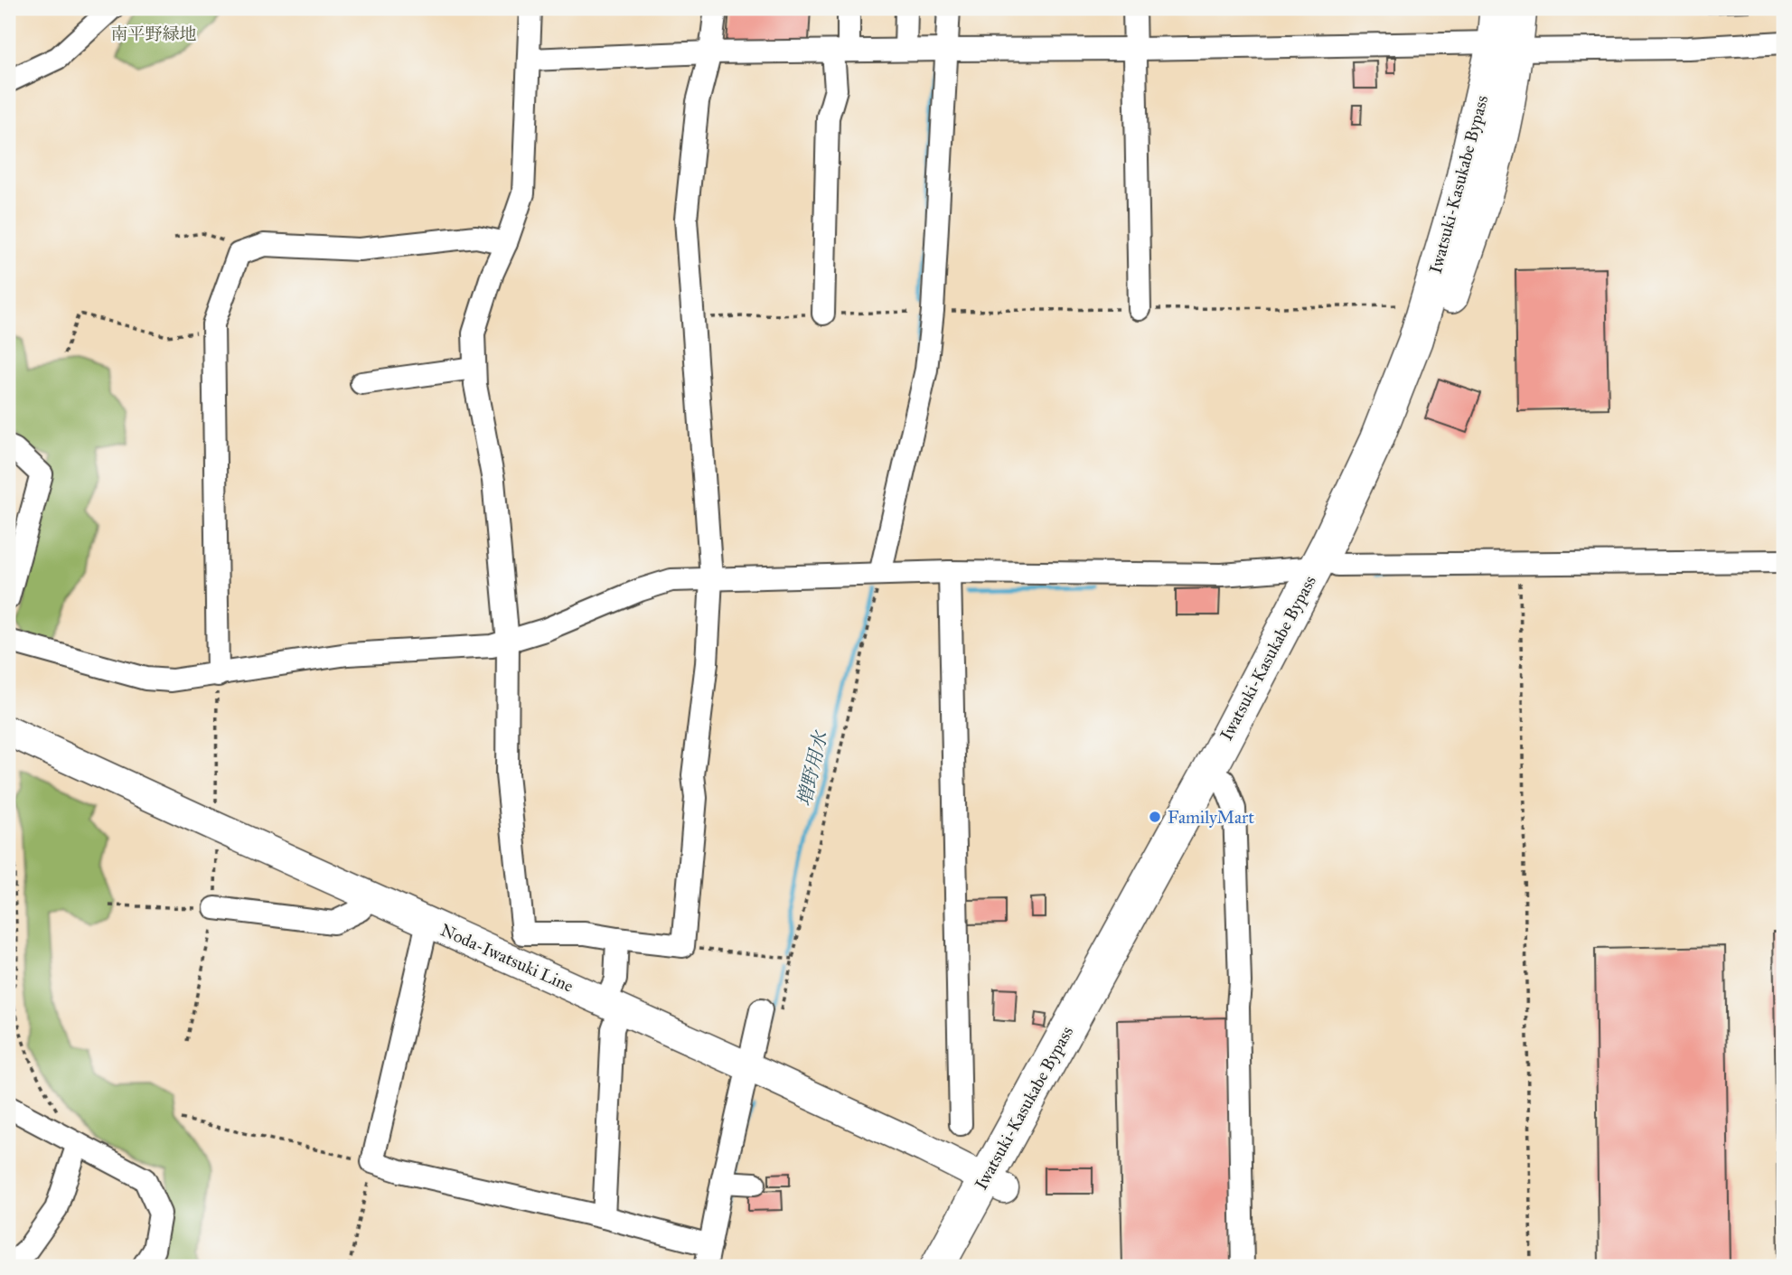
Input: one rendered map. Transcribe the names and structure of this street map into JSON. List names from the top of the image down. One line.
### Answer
{"streets":{"highway":["Iwatsuki-Kasukabe Bypass"],"main road":["Noda-Iwatsuki Line"]},"crossings":[["Iwatsuki-Kasukabe Bypass","Noda-Iwatsuki Line"]],"water":["増野用水"],"parks":["南平野緑地"],"places":["FamilyMart"]}
